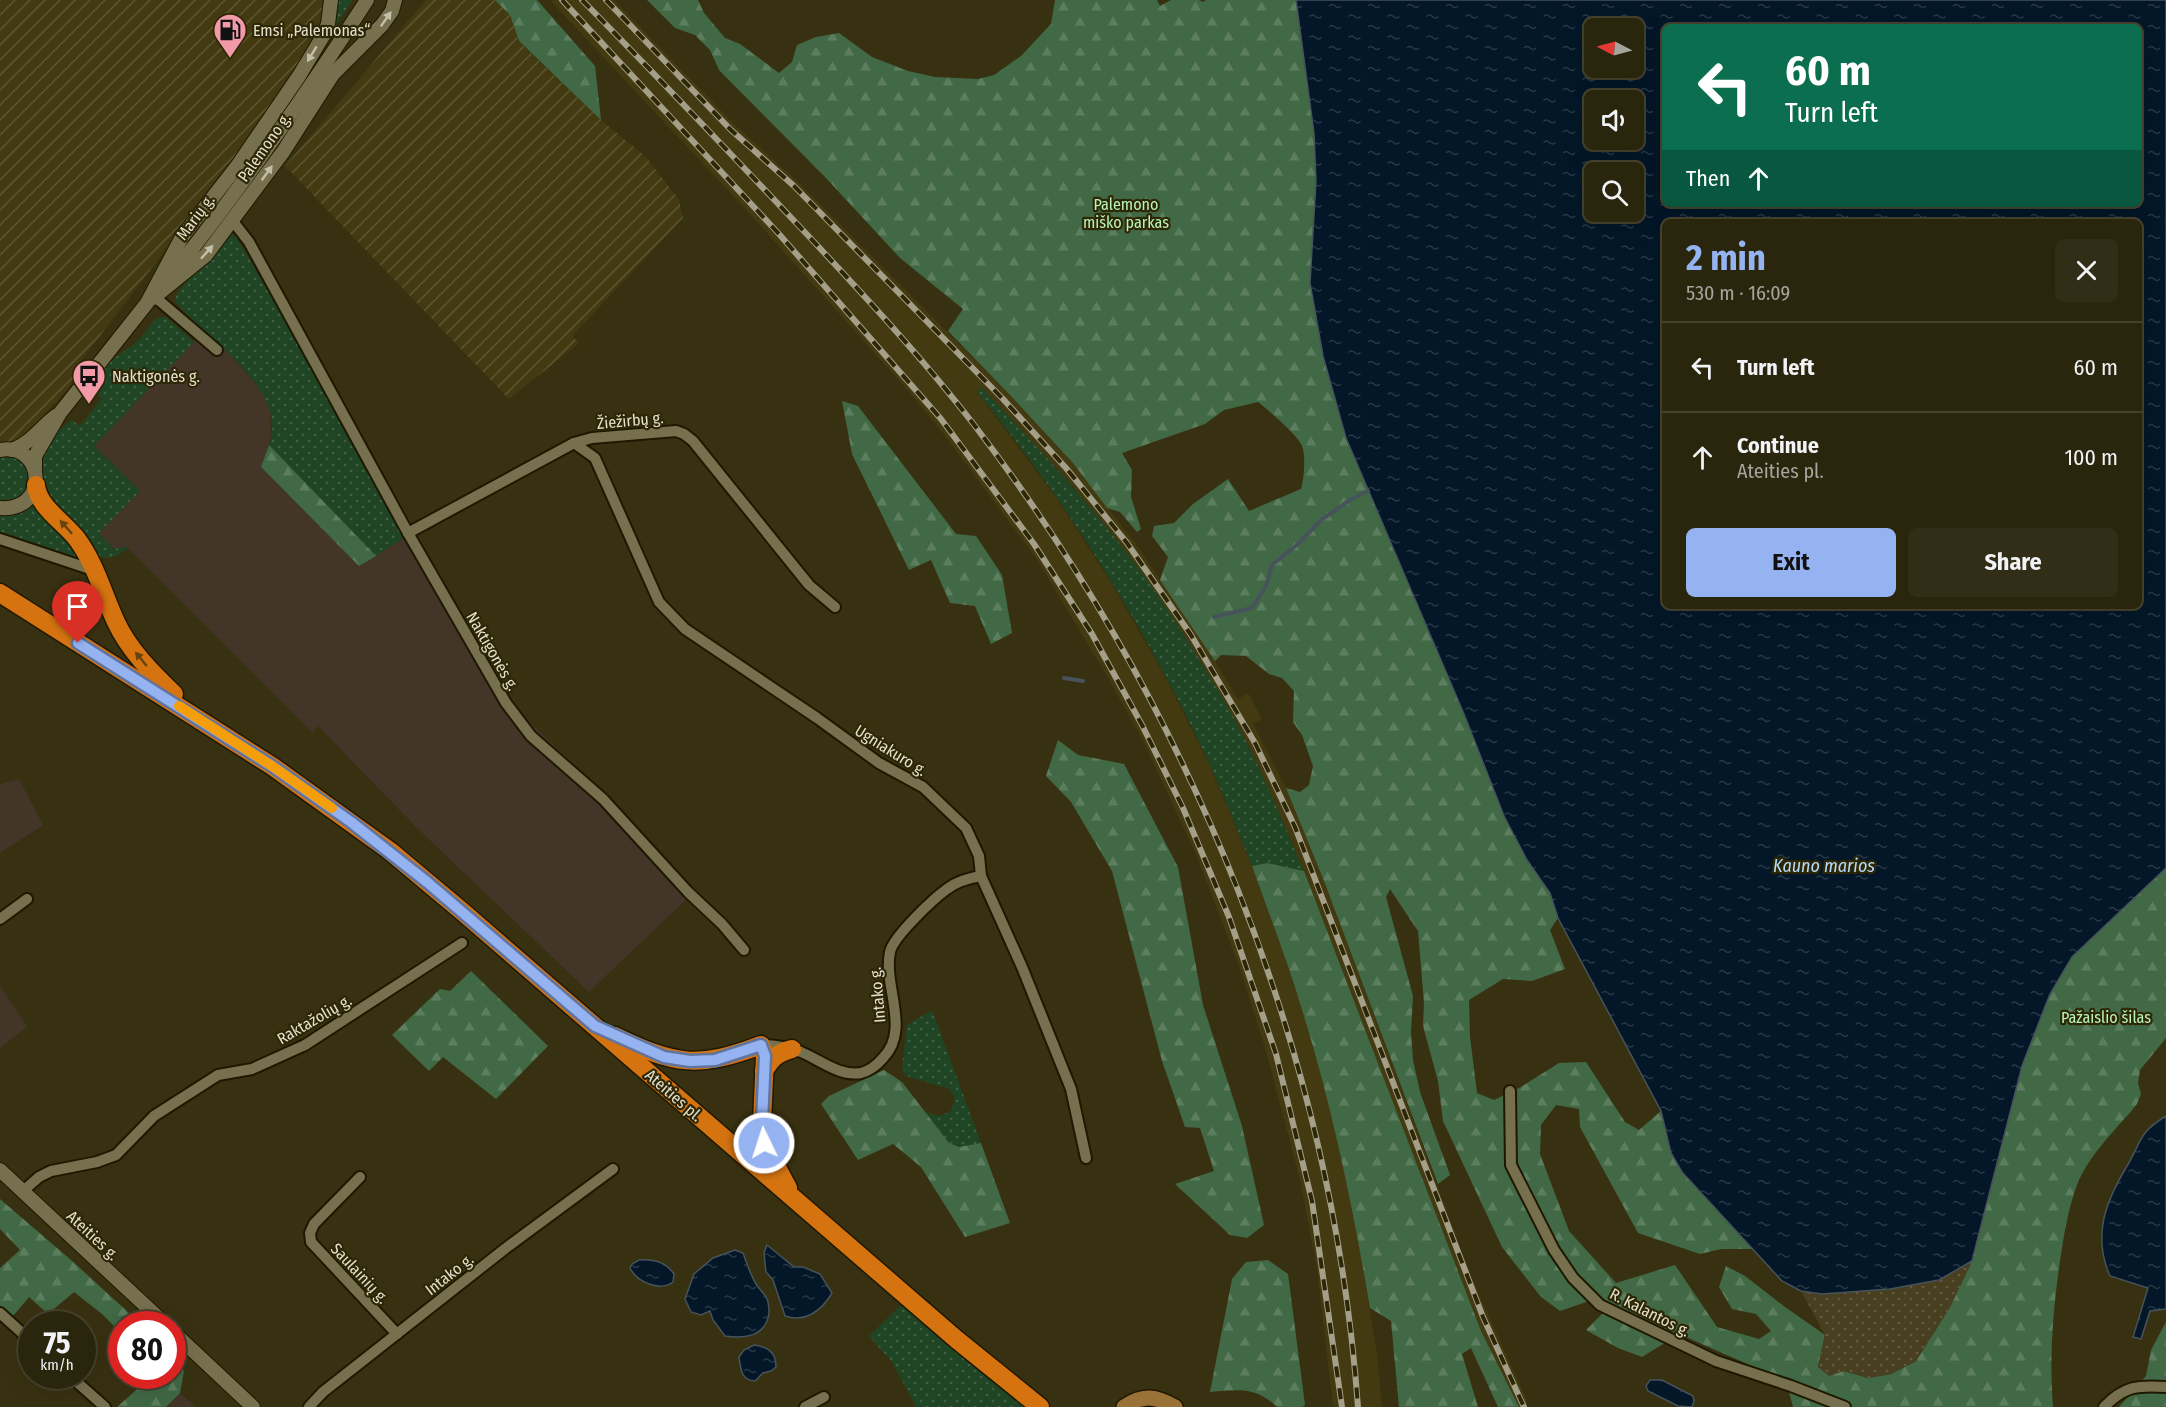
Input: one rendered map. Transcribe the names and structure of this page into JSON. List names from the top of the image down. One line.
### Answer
{"streets":{"highway":["Ateities pl."],"street":["Palemono g.","Marių g.","Žiežirbų g.","Naktigonės g.","Ugniakuro g.","Intako g.","Raktažolių g.","Ateities g.","Saulainių g.","R. Kalantos g."]},"crossings":[["Palemono g.","Marių g."],["Palemono g.","Naktigonės g."],["Žiežirbų g.","Naktigonės g."],["Žiežirbų g.","Ugniakuro g."],["Ugniakuro g.","Intako g."],["Intako g.","Saulainių g."],["Raktažolių g.","Ateities g."]],"water":["Kauno marios"],"parks":["Palemono miško parkas","Pažaislio šilas"],"places":{"fuel station":["Emsi „Palemonas“"],"bus stop":["Naktigonės g."]},"north":"left","page":{"turn":["60 m","Turn left"],"then":"Then","heading":["2 min","530 m · 16:09"],"list":[{"name":"Turn left","value":"60 m"},{"name":"Continue","note":"Ateities pl.","value":"100 m"}],"buttons":["Exit","Share"],"speed":"75 km/h","limit":"80"}}
